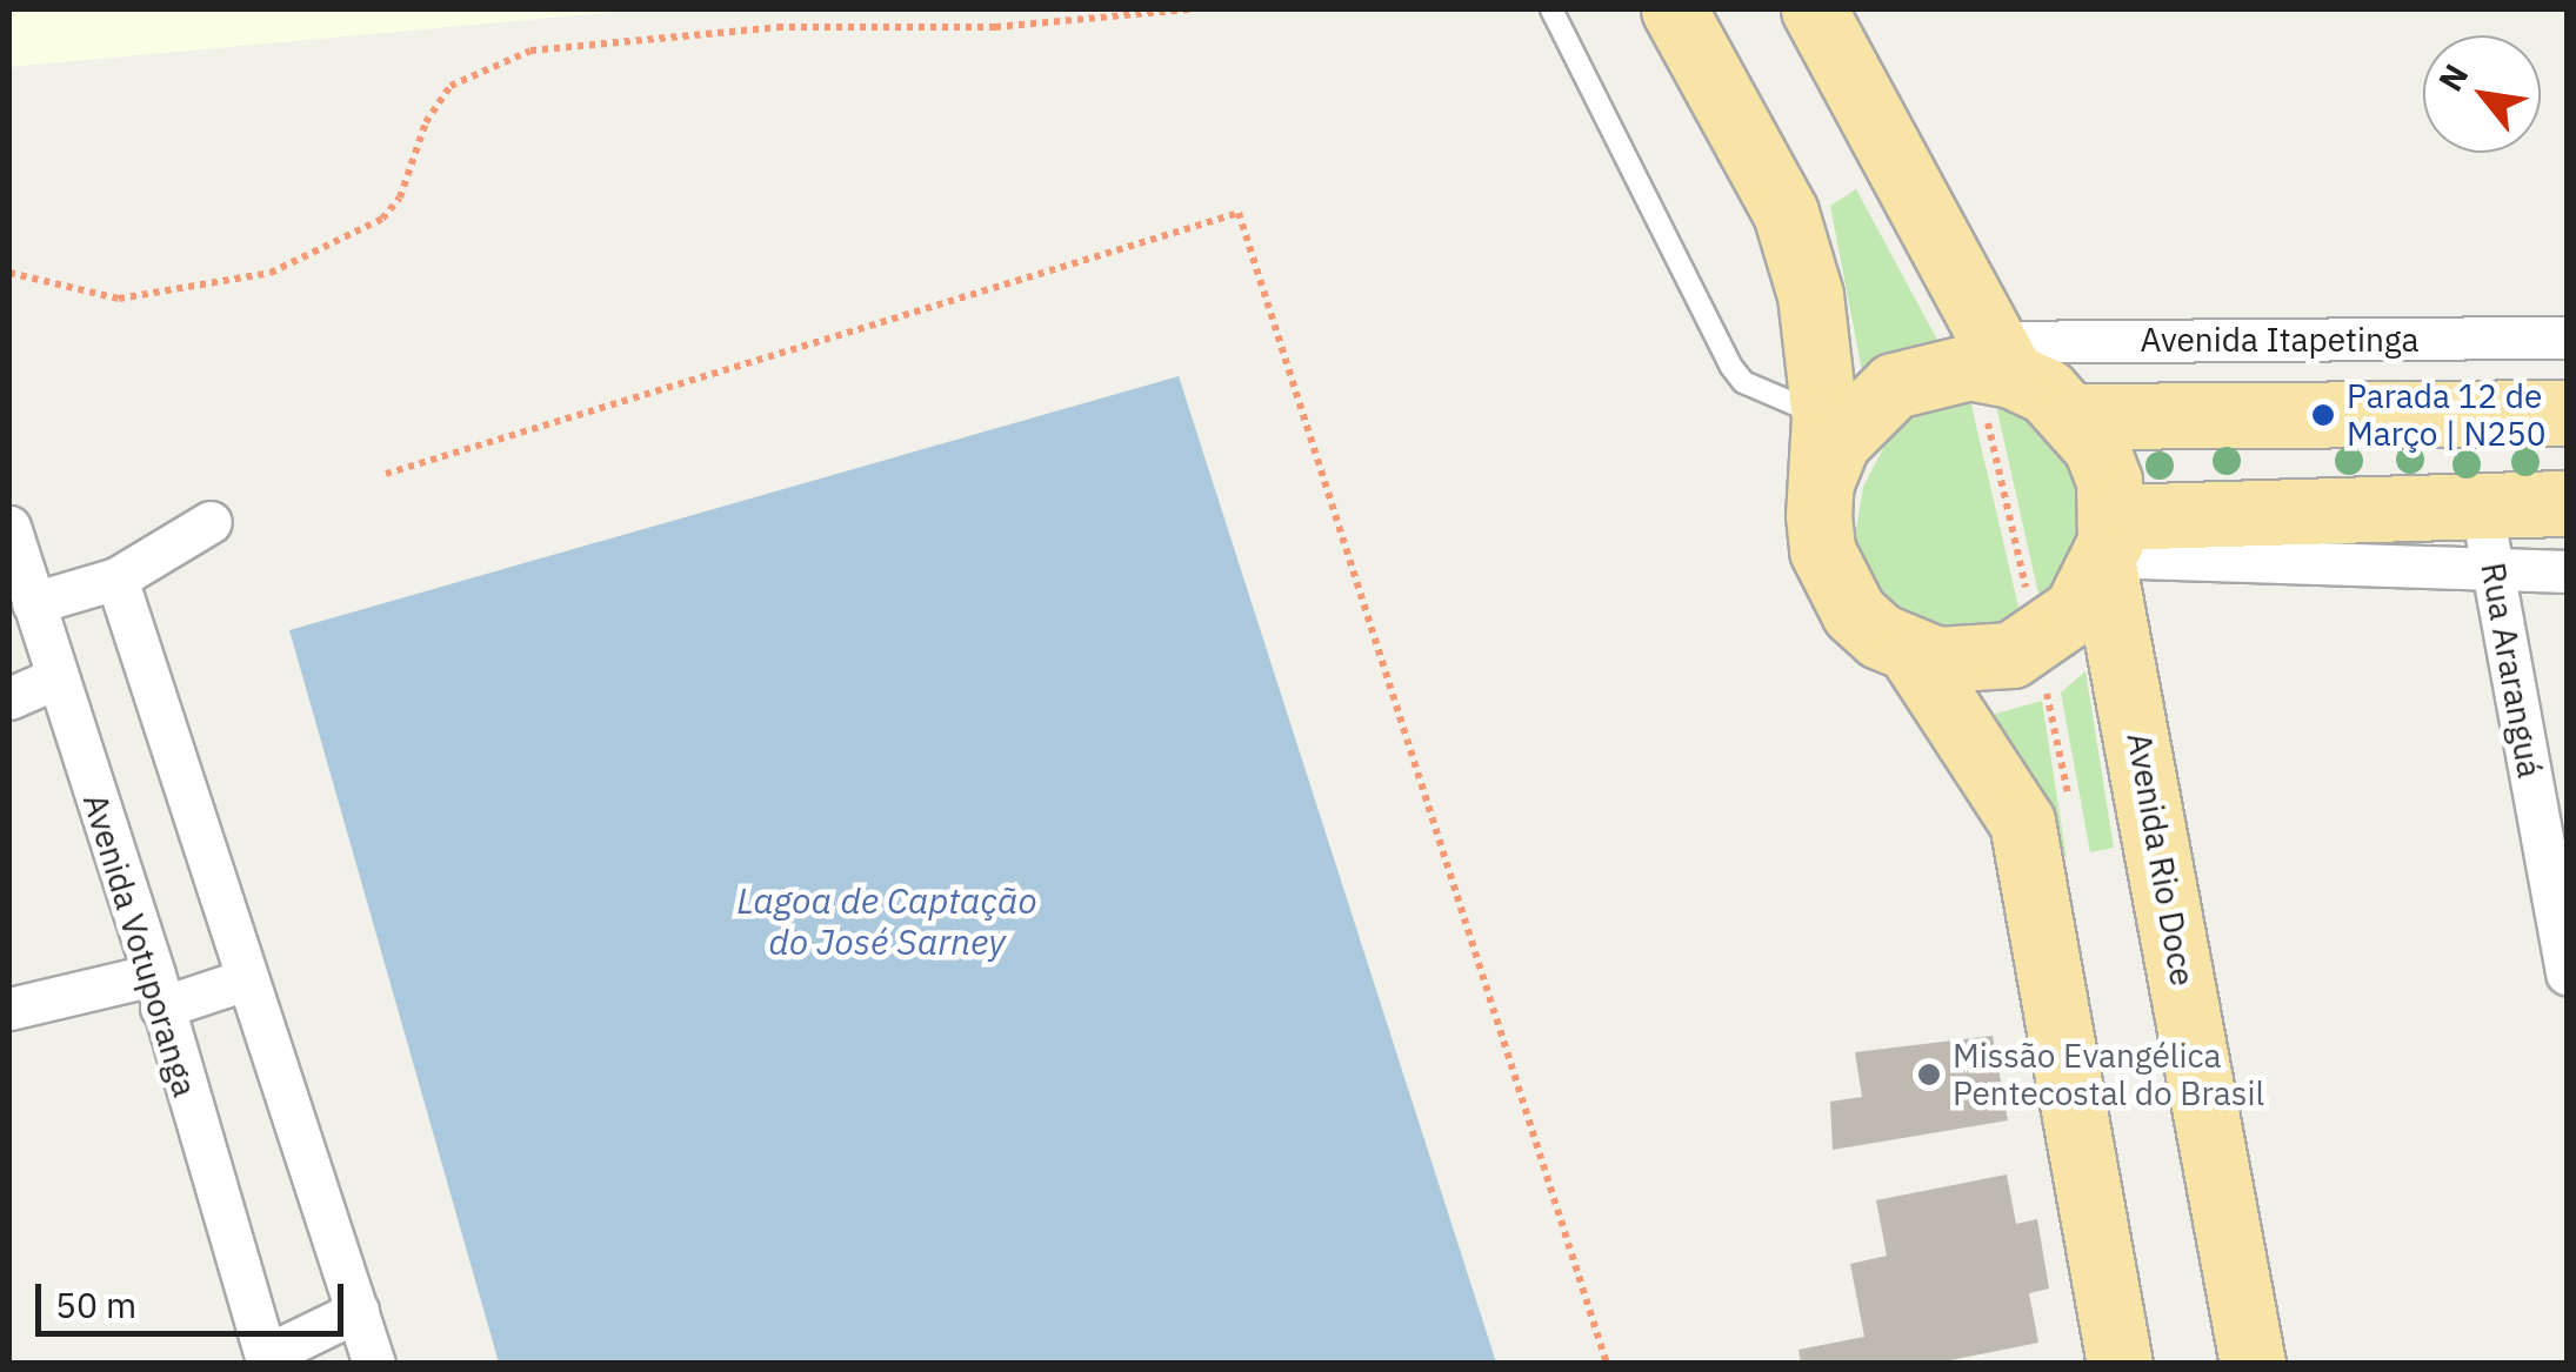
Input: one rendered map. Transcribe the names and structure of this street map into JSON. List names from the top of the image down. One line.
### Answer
{"streets":{"main road":["Avenida Rio Doce"],"street":["Avenida Itapetinga","Rua Araranguá","Avenida Votuporanga"]},"crossings":[["Avenida Itapetinga","Avenida Rio Doce"]],"water":["Lagoa de Captação do José Sarney"],"places":["Parada 12 de Março | N250","Missão Evangélica Pentecostal do Brasil"],"scale_bar":"50 m","north":"top left"}
